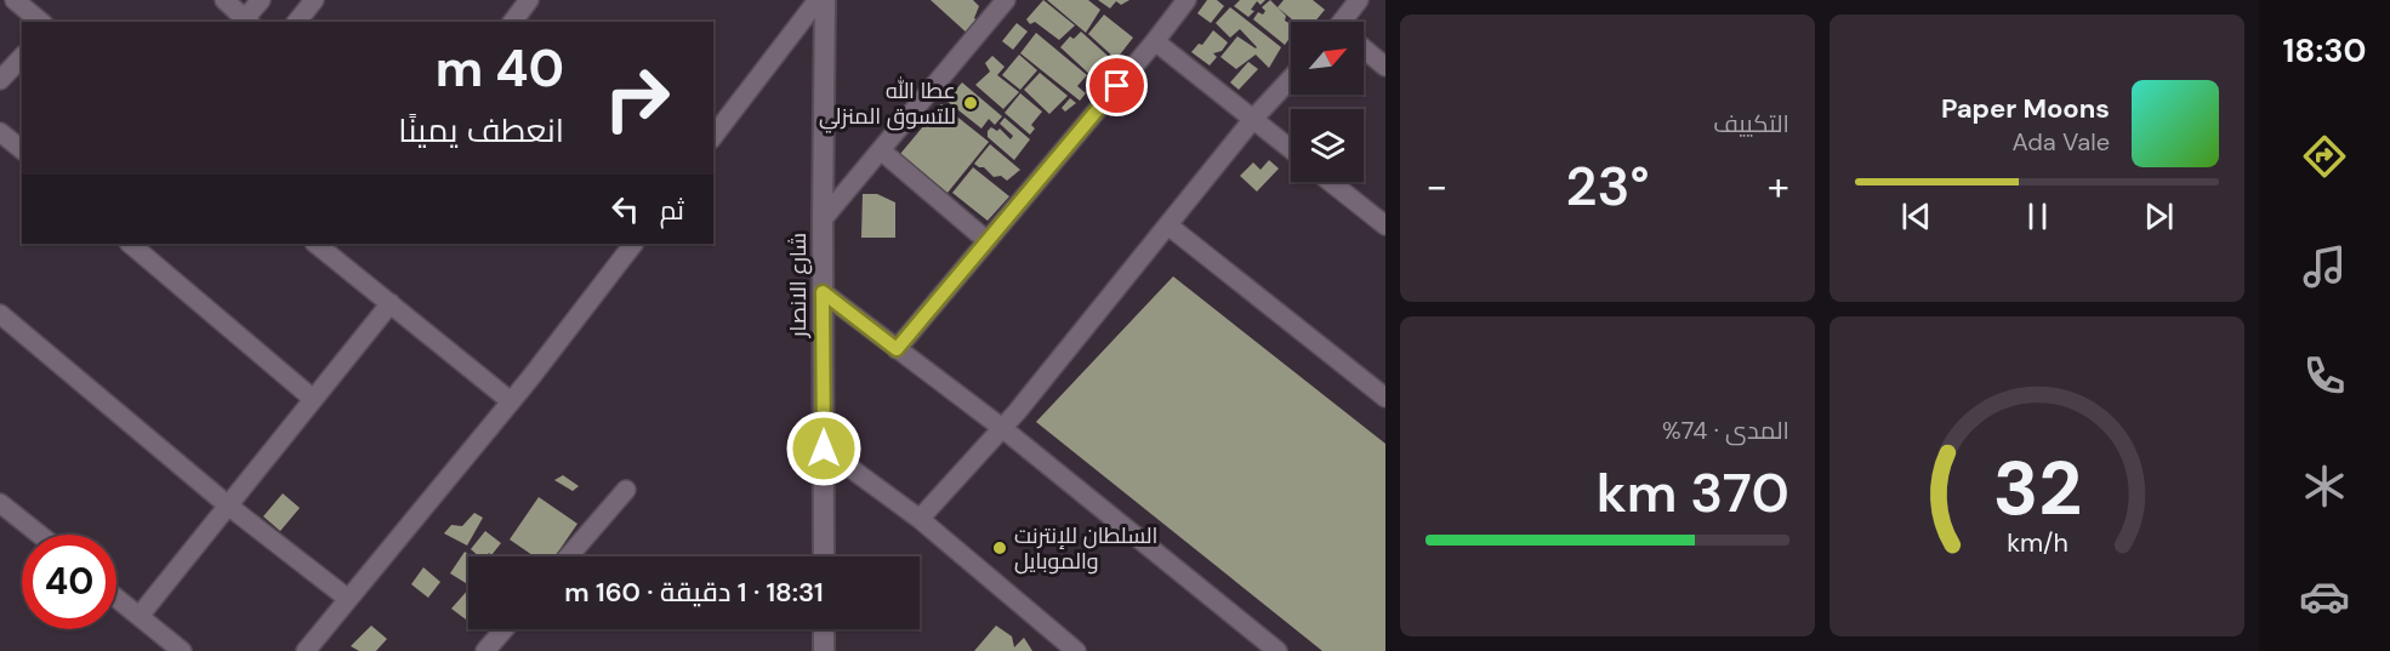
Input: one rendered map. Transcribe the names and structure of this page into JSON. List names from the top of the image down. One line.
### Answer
{"streets":{"street":["شارع الانصار"]},"places":["عطا الله للتسوق المنزلي","السلطان للإنترنت والموبايل"],"north":"top right","page":{"tabs":"18:30","tile":["التكييف",["المدى · 74%","370 km"]],"turn":["40 m","انعطف يمينًا"],"song":["Paper Moons","Ada Vale"],"heat":["−","23°","+"],"then":"ثم","limit":"40","trip":"18:31 · 1 دقيقة · 160 m","gauge":["32","km/h"]}}
